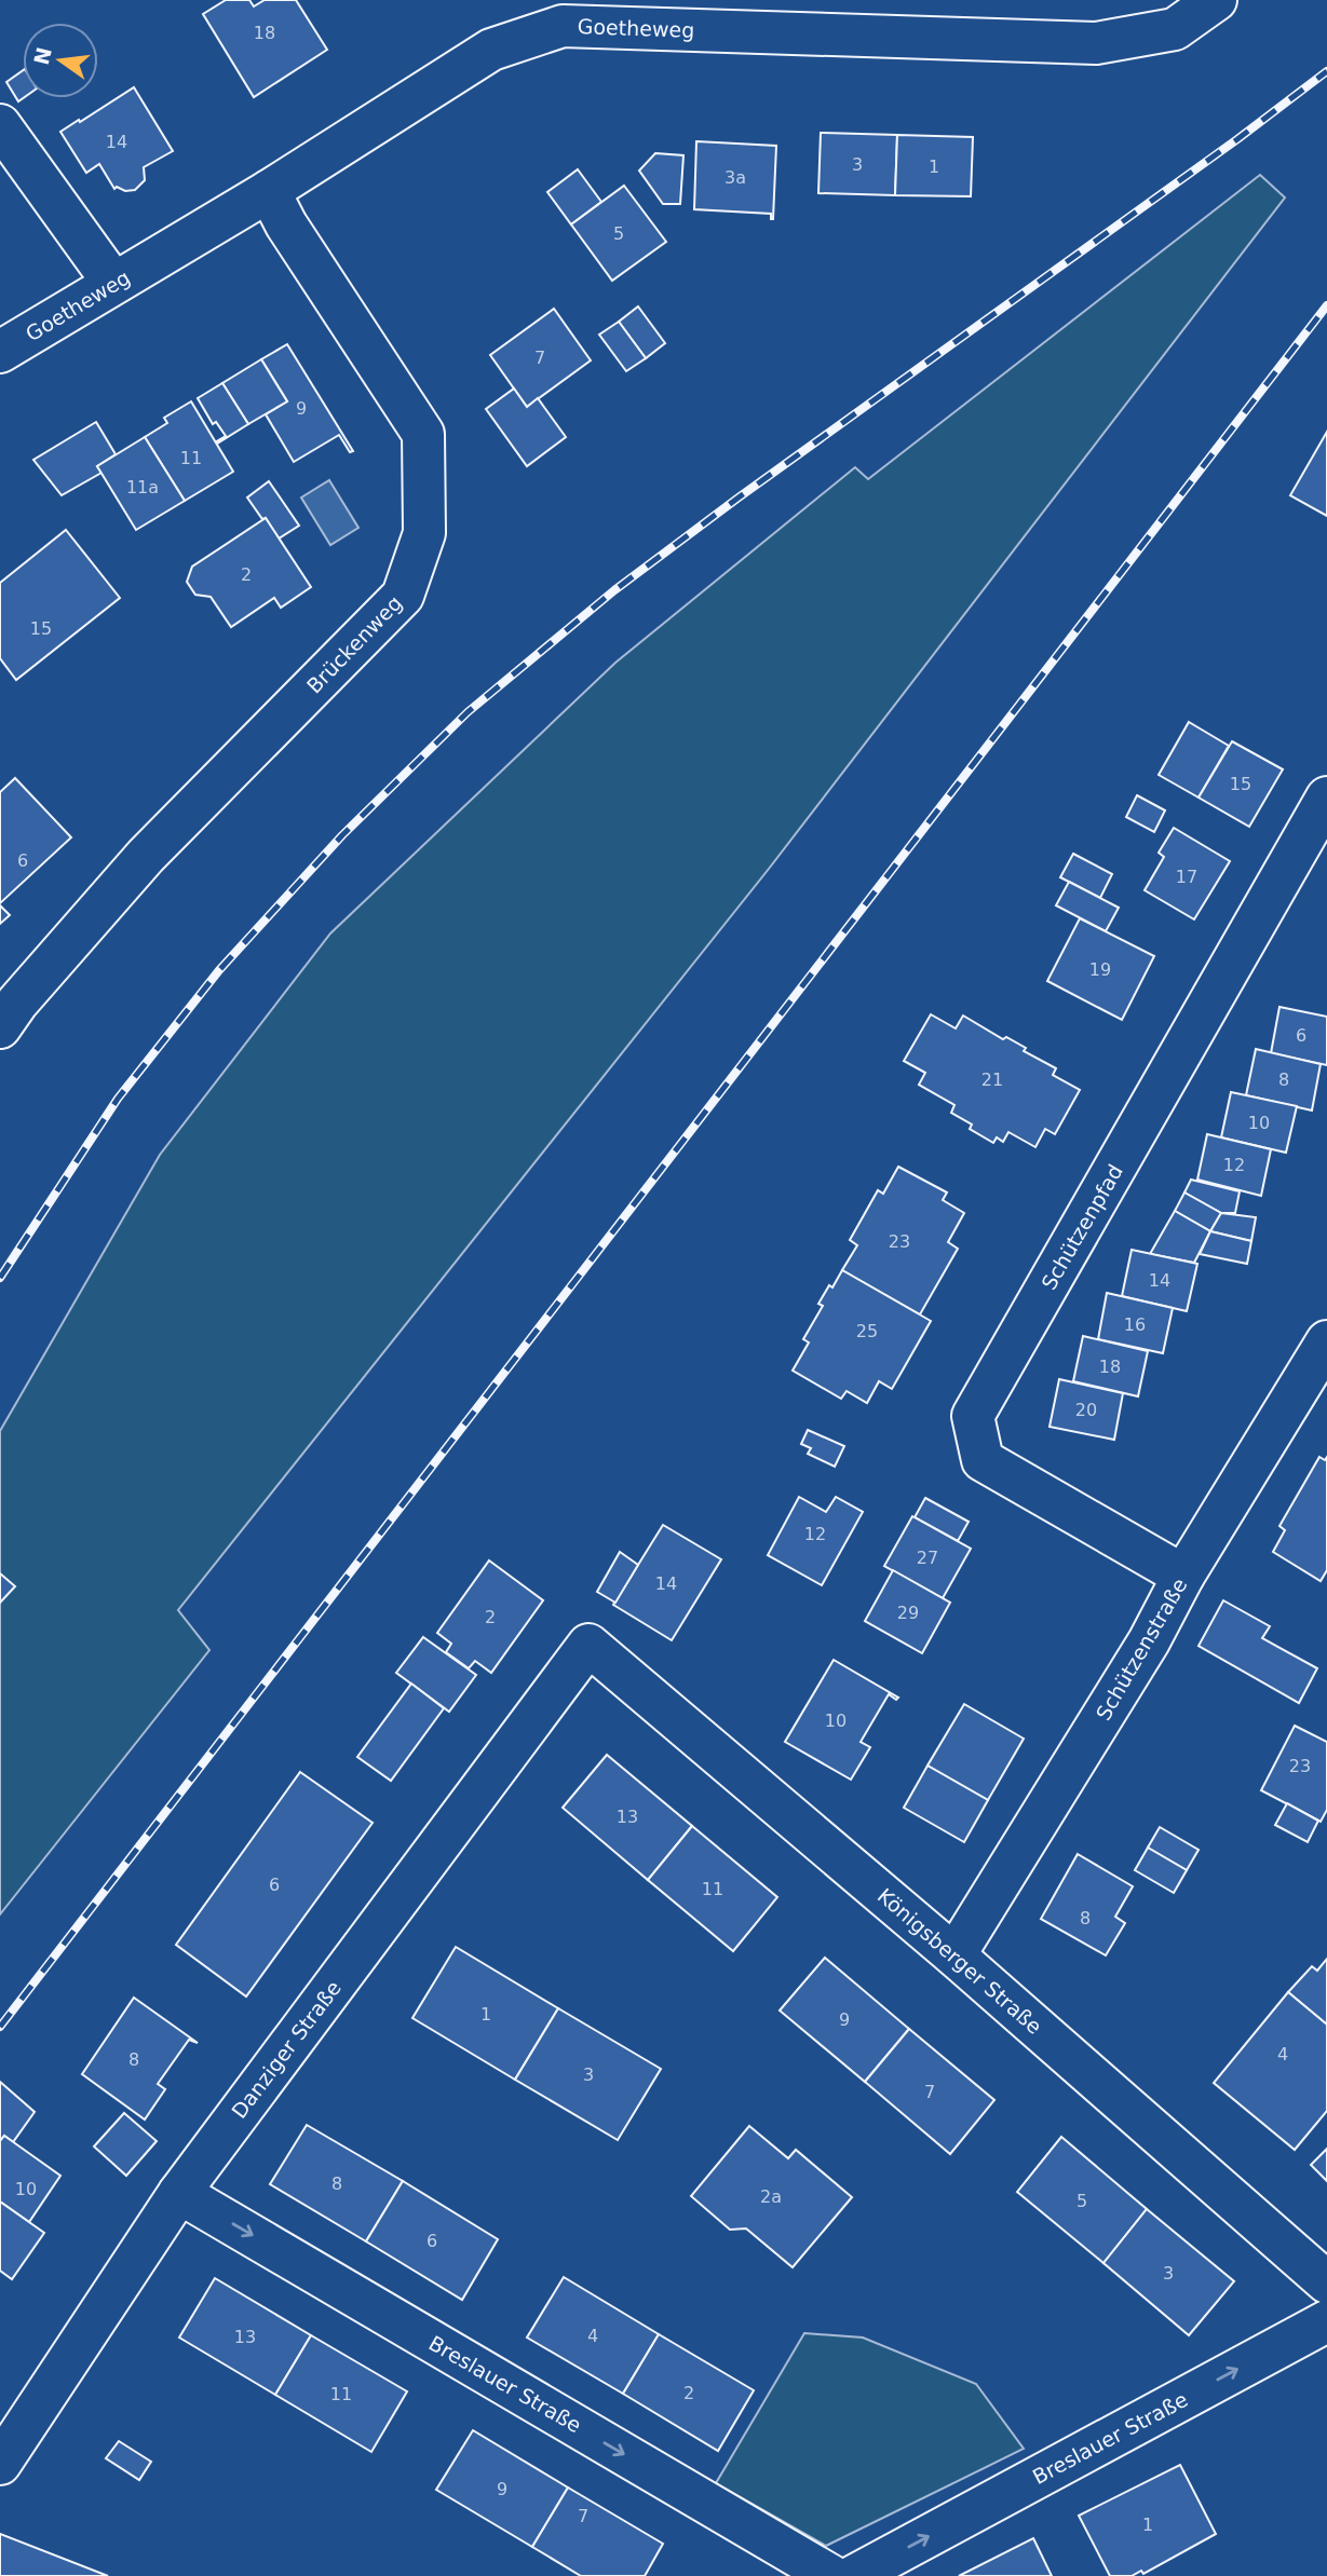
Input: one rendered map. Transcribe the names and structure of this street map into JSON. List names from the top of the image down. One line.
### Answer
{"streets":{"street":["Goetheweg","Brückenweg","Schützenpfad","Schützenstraße","Königsberger Straße","Danziger Straße","Breslauer Straße"]},"crossings":[["Goetheweg","Brückenweg"],["Schützenpfad","Schützenstraße"],["Schützenstraße","Königsberger Straße"],["Königsberger Straße","Danziger Straße"],["Danziger Straße","Breslauer Straße"]],"one_way":["Breslauer Straße"],"house_numbers":["18","14","3","1","3a","5","7","9","11","11a","2","15","15","6","17","19","6","21","8","10","12","23","14","16","25","18","20","12","27","14","29","2","10","23","13","6","11","8","1","9","4","8","3","7","8","10","2a","5","6","3","4","13","2","11","9","7","1"],"north":"left"}
